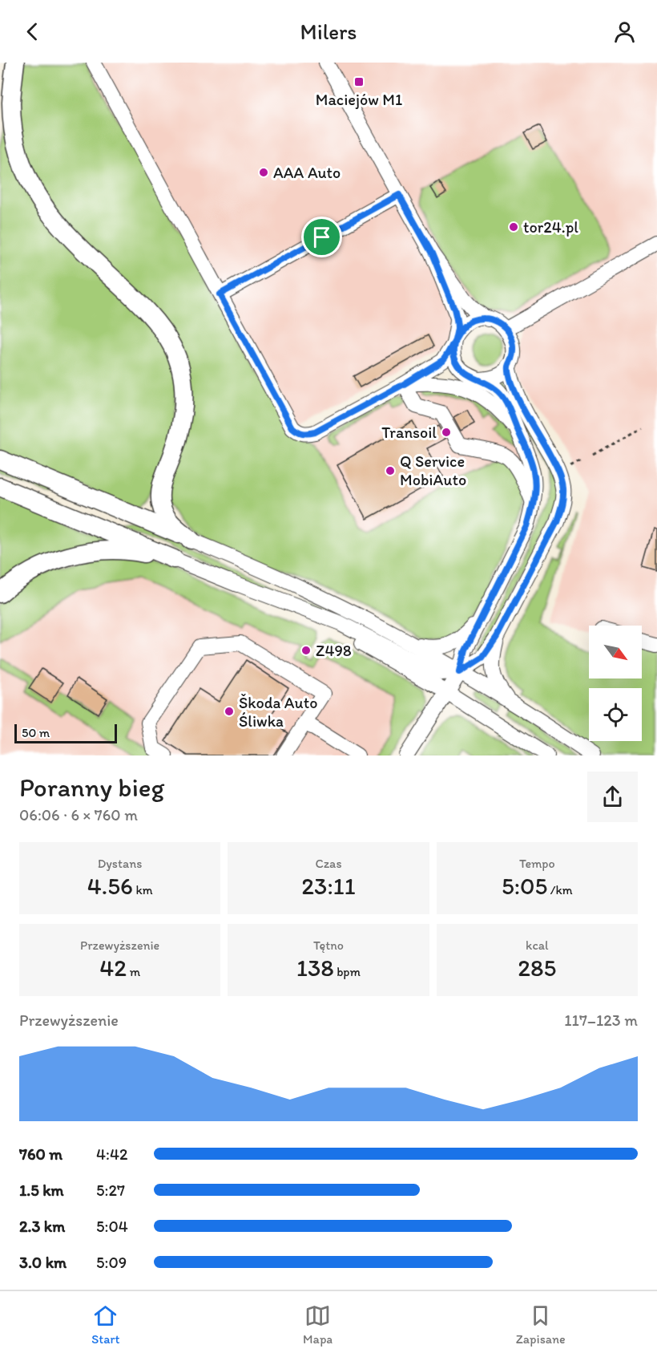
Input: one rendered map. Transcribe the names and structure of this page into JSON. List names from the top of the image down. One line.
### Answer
{"places":{"transit":["Maciejów M1"],"other":["AAA Auto","tor24.pl","Transoil","Q Service MobiAuto","Z498","Škoda Auto Śliwka"]},"scale_bar":"50 m","north":"bottom right","page":{"header":"Milers","scale":"50 m","heading":["Poranny bieg","06:06 · 6 × 760 m"],"stats":[["Dystans","4.56 km"],["Czas","23:11"],["Tempo","5:05 /km"],["Przewyższenie","42 m"],["Tętno","138 bpm"],["kcal","285"]],"chart":["Przewyższenie","117–123 m"],"list":[{"name":"760 m","note":"4:42"},{"name":"1.5 km","note":"5:27"},{"name":"2.3 km","note":"5:04"},{"name":"3.0 km","note":"5:09"}],"tabs":["Start","Mapa","Zapisane"]}}
